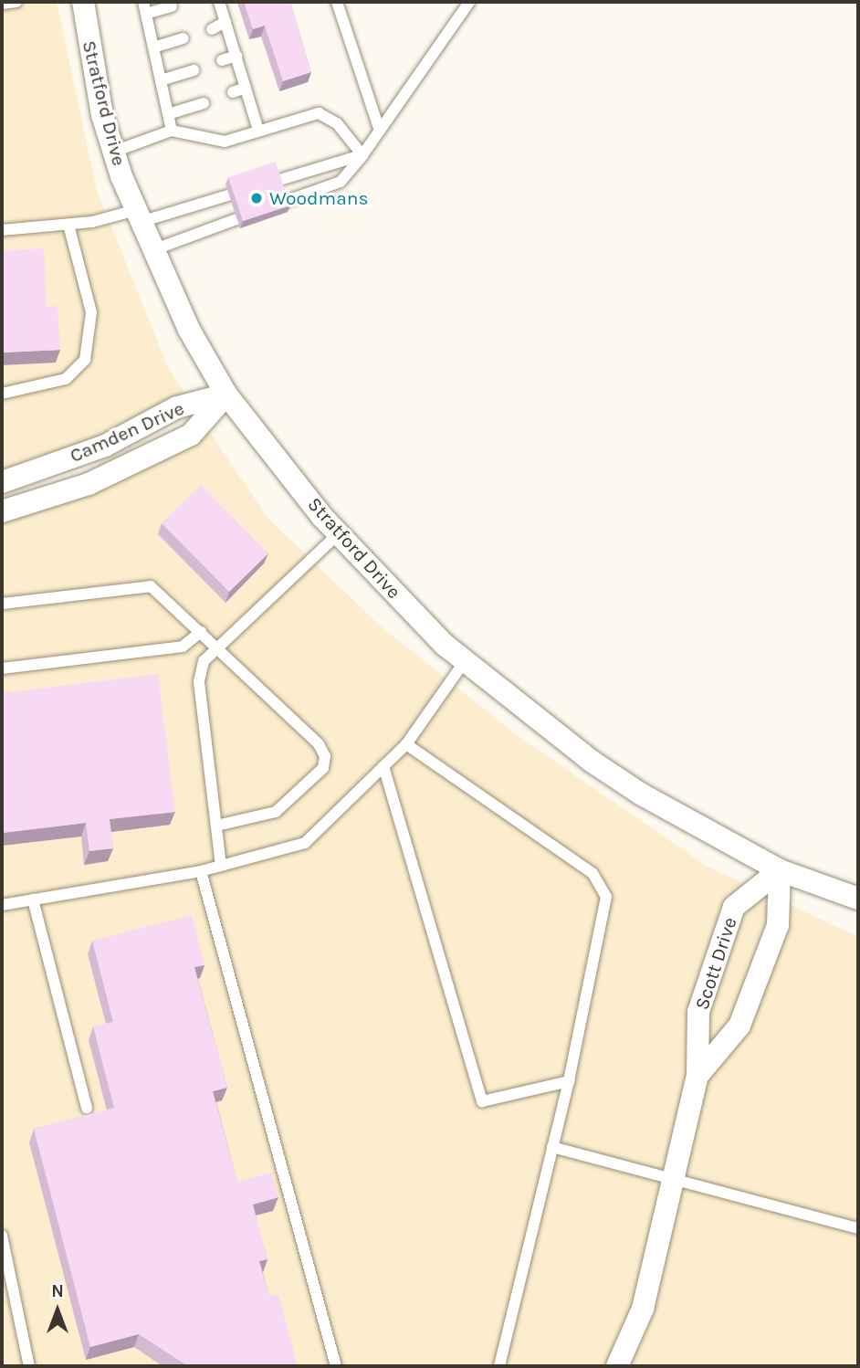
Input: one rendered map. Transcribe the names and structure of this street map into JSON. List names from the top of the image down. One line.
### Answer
{"streets":{"street":["Stratford Drive","Camden Drive","Scott Drive"]},"crossings":[["Stratford Drive","Camden Drive"],["Stratford Drive","Scott Drive"]],"places":["Woodmans"],"north":"top"}
